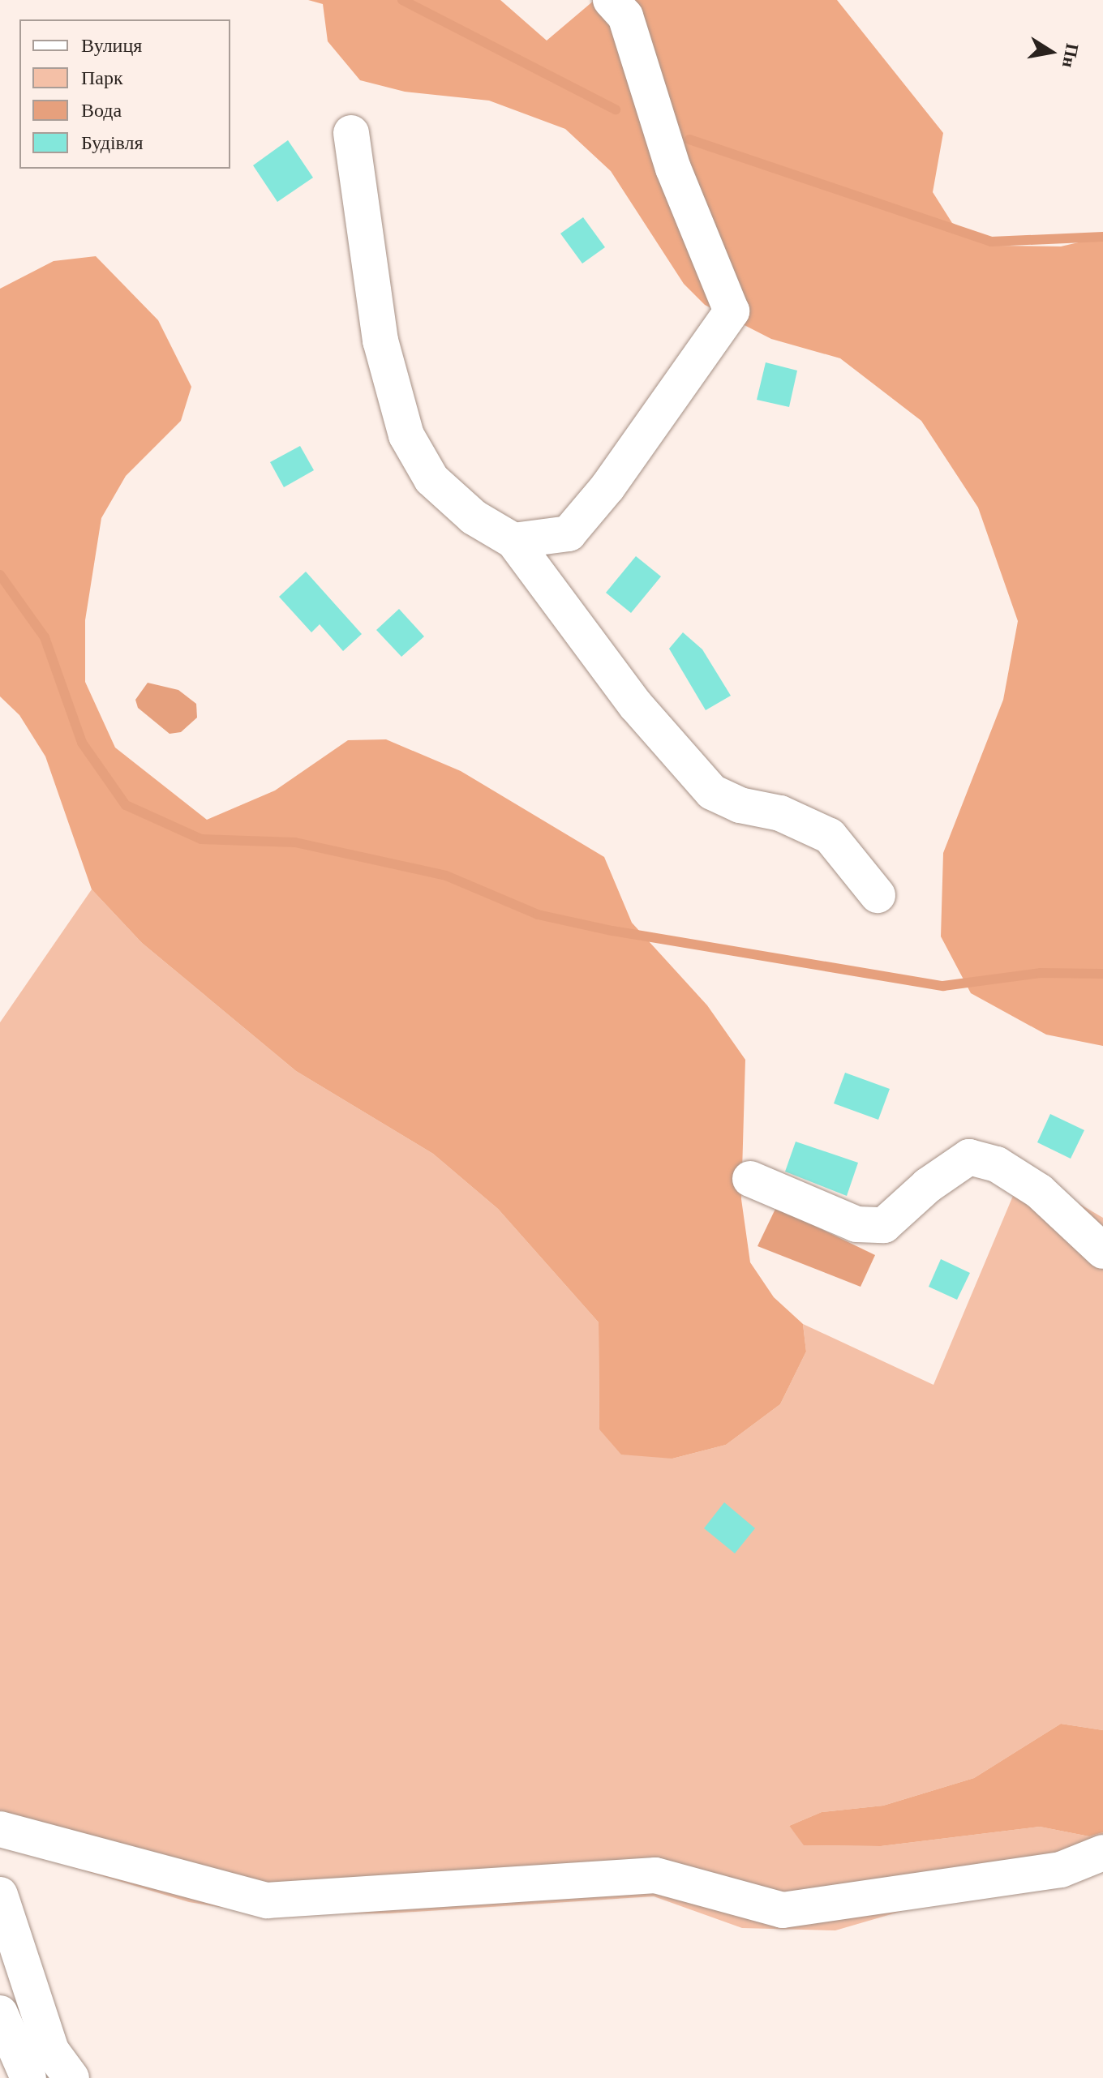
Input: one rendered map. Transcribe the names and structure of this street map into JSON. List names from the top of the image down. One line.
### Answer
{"legend":["Вулиця","Парк","Вода","Будівля"],"north":"right"}
